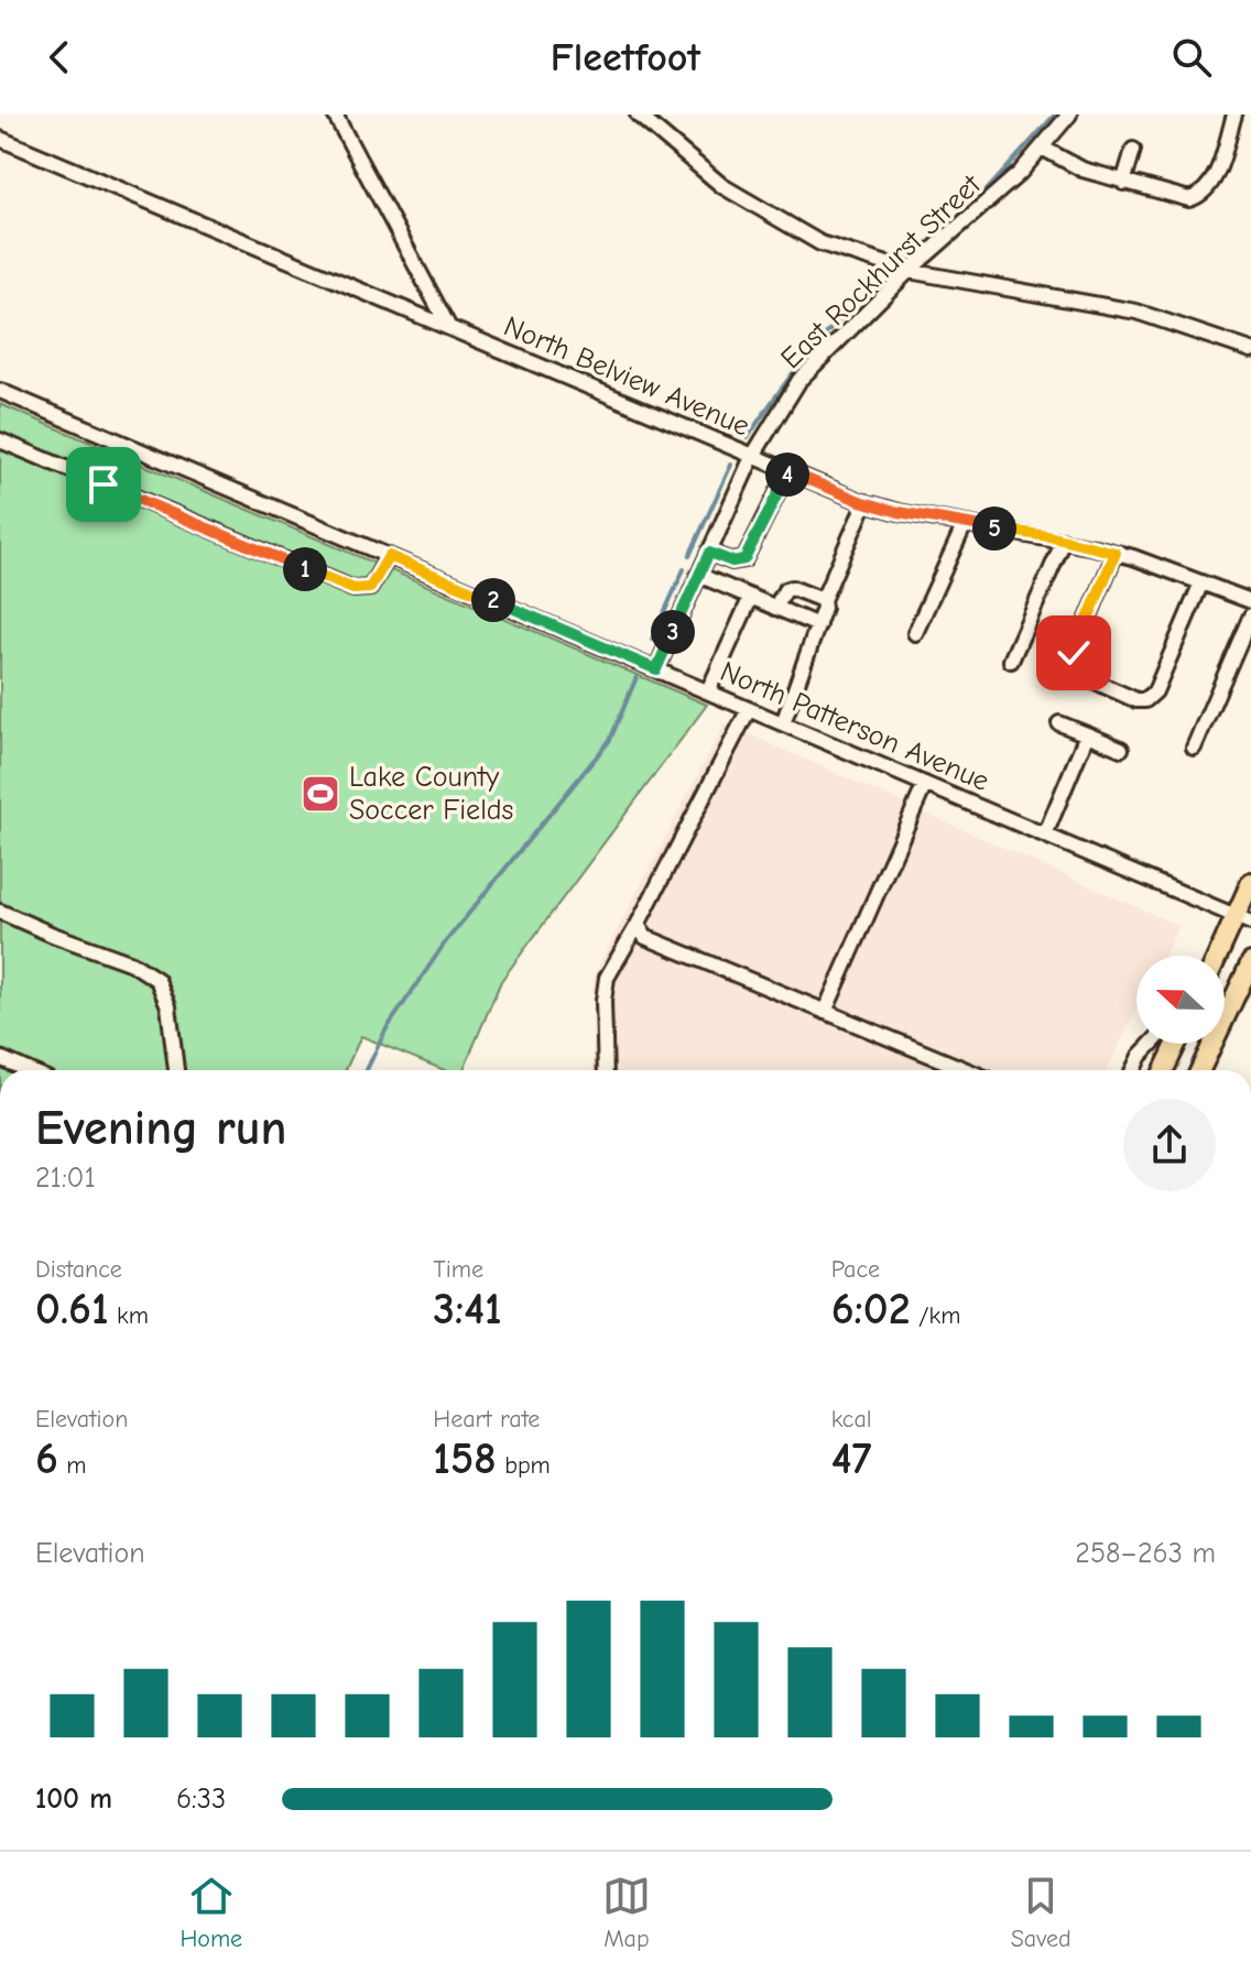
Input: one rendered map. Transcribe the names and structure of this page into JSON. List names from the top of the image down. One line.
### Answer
{"streets":{"street":["East Rockhurst Street","North Belview Avenue","North Patterson Avenue"]},"crossings":[["East Rockhurst Street","North Belview Avenue"],["East Rockhurst Street","North Patterson Avenue"]],"places":{"sports":["Lake County Soccer Fields"]},"north":"left","page":{"header":"Fleetfoot","pins":["4","5","1","2","3"],"heading":["Evening run","21:01"],"stats":[["Distance","0.61 km"],["Time","3:41"],["Pace","6:02 /km"],["Elevation","6 m"],["Heart rate","158 bpm"],["kcal","47"]],"chart":["Elevation","258–263 m"],"list":[{"name":"100 m","note":"6:33"}],"tabs":["Home","Map","Saved"]}}
